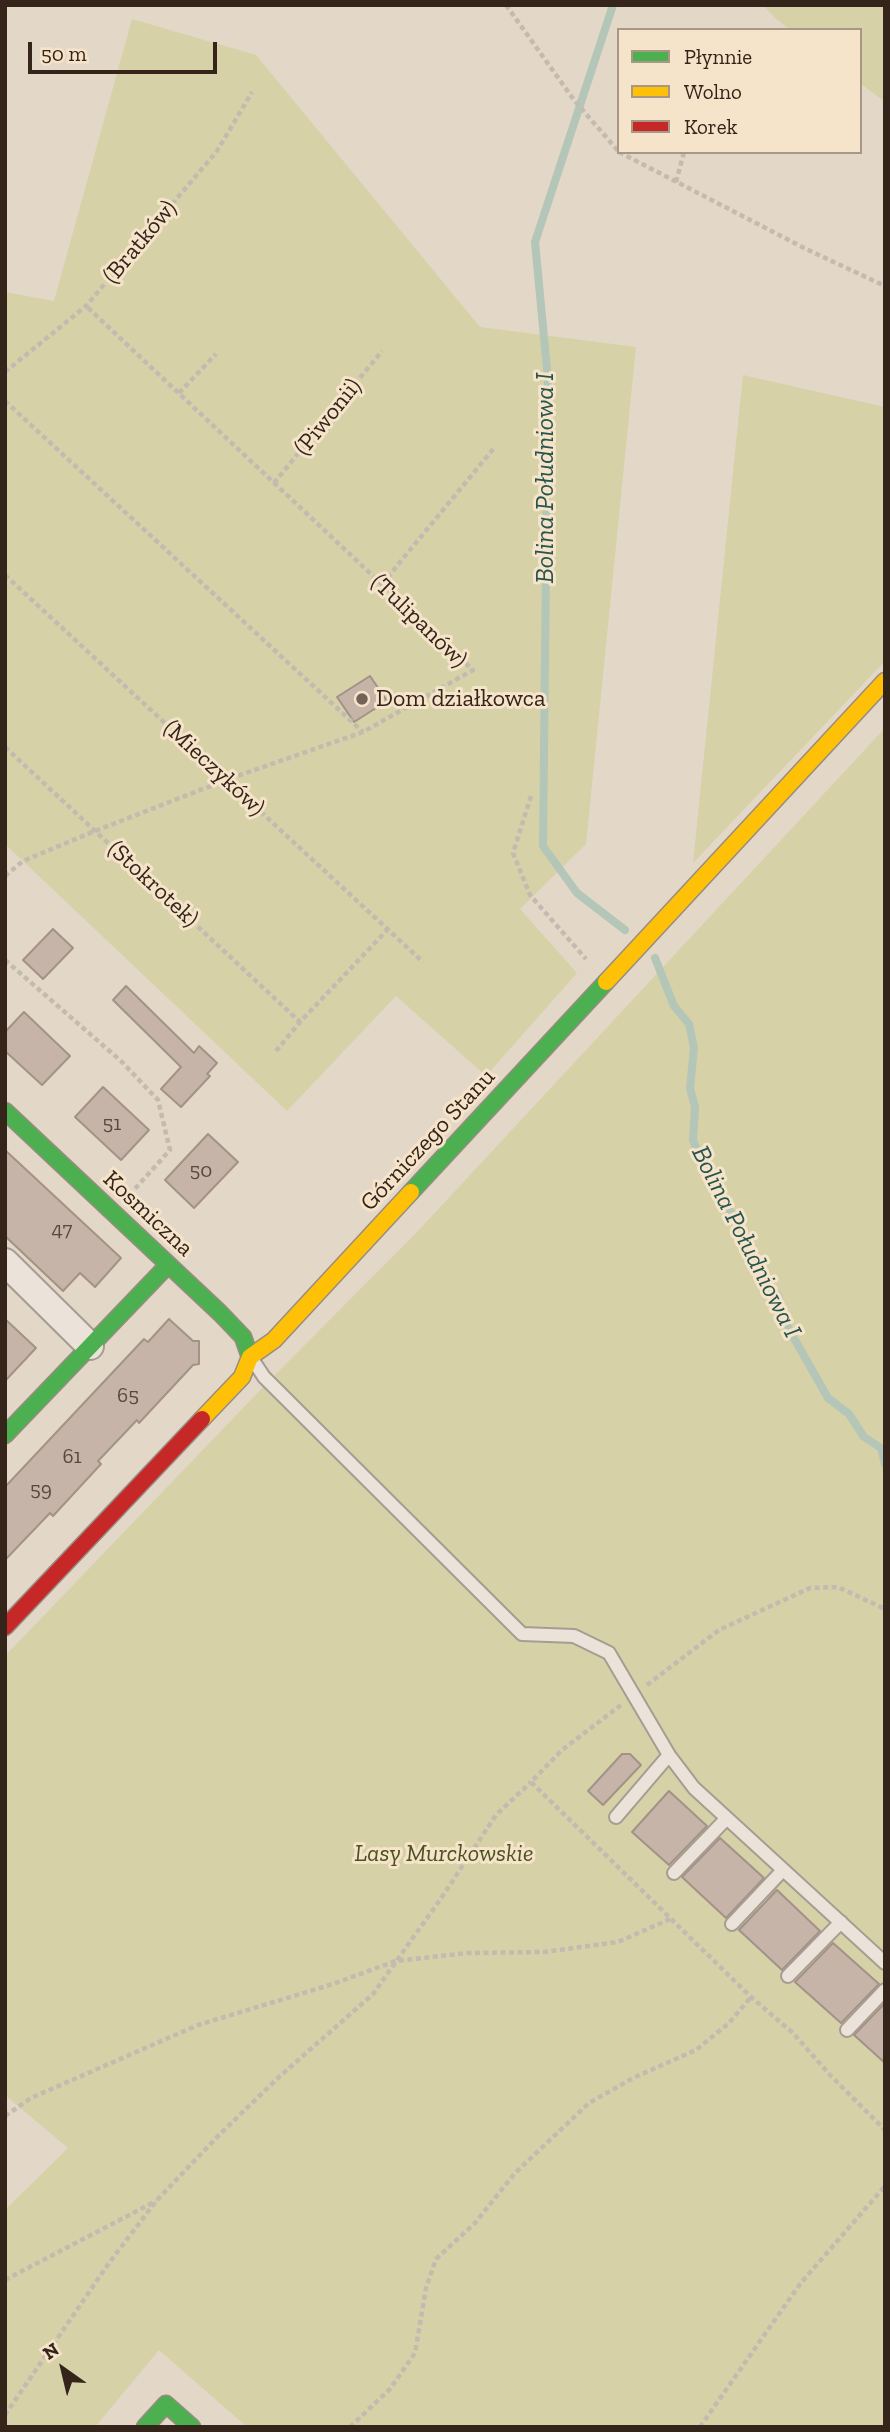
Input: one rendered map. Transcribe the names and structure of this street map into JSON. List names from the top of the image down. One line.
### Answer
{"streets":{"street":["Górniczego Stanu","Kosmiczna"],"path":["(Bratków)","(Piwonii)","(Tulipanów)","(Mieczyków)","(Stokrotek)"]},"crossings":[["(Bratków)","(Tulipanów)"],["(Piwonii)","(Tulipanów)"],["(Tulipanów)","(Mieczyków)"],["(Tulipanów)","(Stokrotek)"],["Górniczego Stanu","Kosmiczna"]],"water":["Bolina Południowa I"],"parks":["Lasy Murckowskie"],"places":["Dom działkowca"],"house_numbers":["51","50","47","65","61","59"],"legend":["Płynnie","Wolno","Korek"],"scale_bar":"50 m","north":"top left"}
